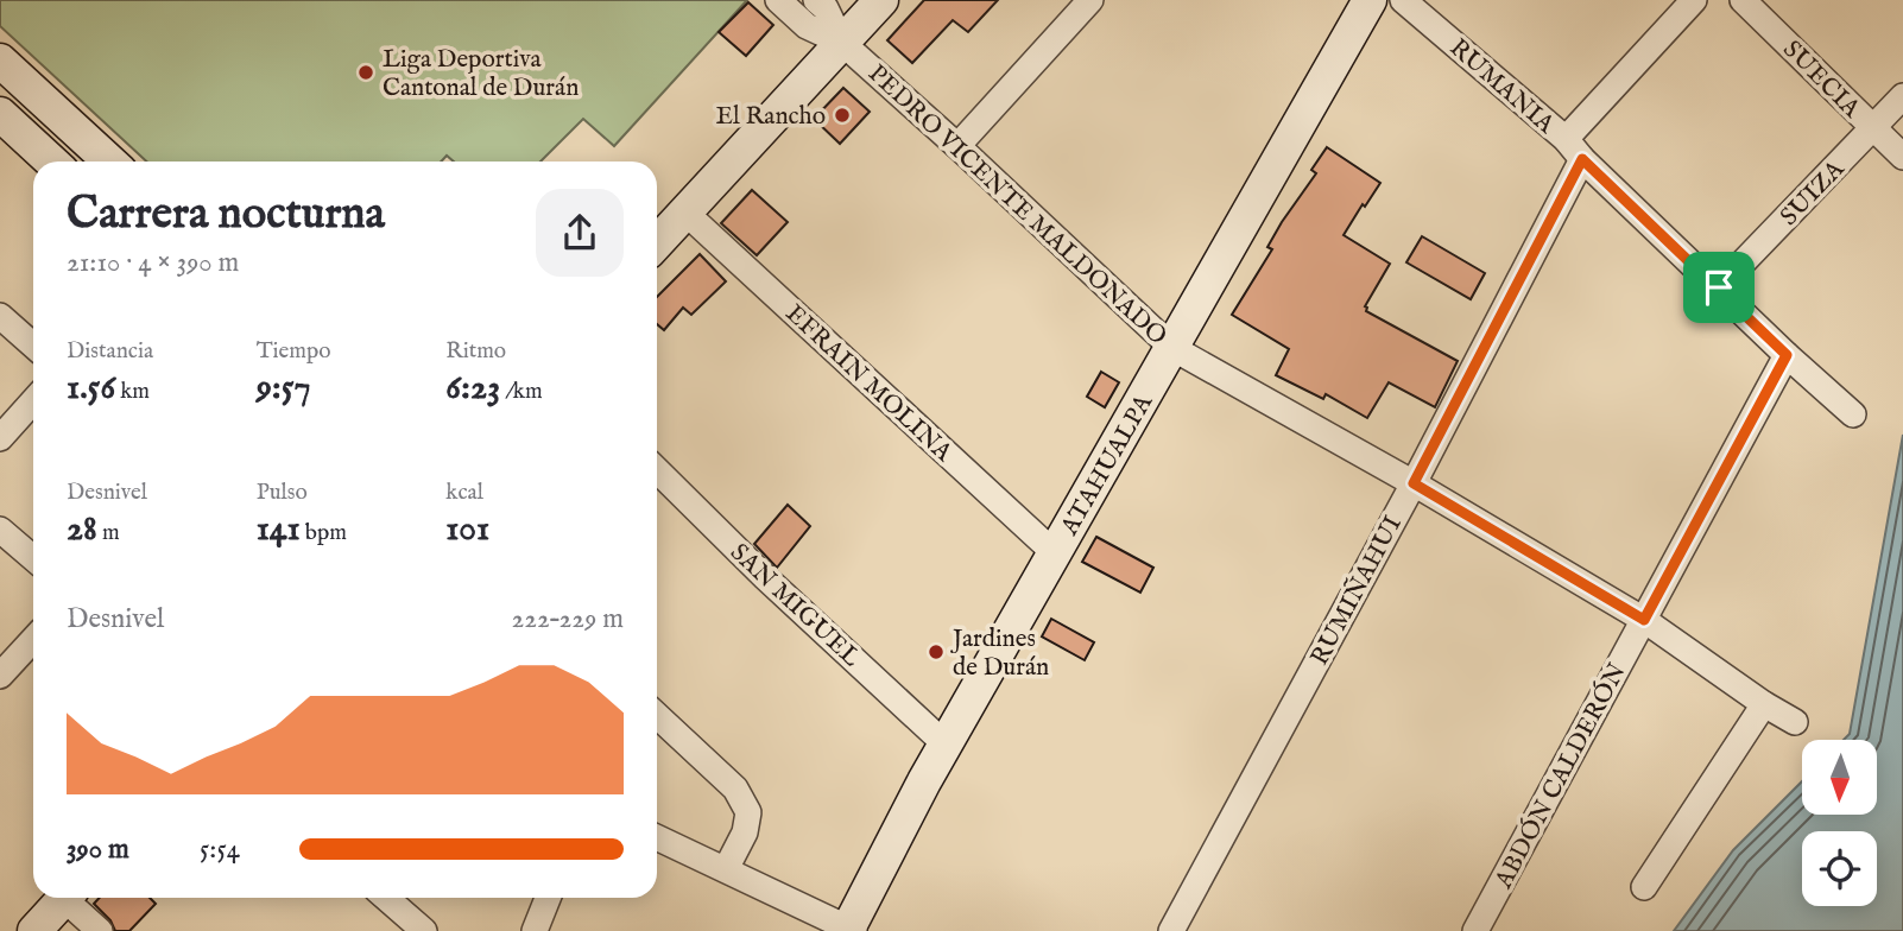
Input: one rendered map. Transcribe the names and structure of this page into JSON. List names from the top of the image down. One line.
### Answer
{"streets":{"street":["SUECIA","RUMANIA","SUIZA","PEDRO VICENTE MALDONADO","EFRAIN MOLINA","ATAHUALPA","RUMIÑAHUI","SAN MIGUEL","ABDÓN CALDERÓN"]},"crossings":[["SUECIA","SUIZA"],["RUMANIA","SUIZA"],["RUMANIA","RUMIÑAHUI"],["RUMANIA","ABDÓN CALDERÓN"],["PEDRO VICENTE MALDONADO","ATAHUALPA"],["PEDRO VICENTE MALDONADO","RUMIÑAHUI"],["PEDRO VICENTE MALDONADO","ABDÓN CALDERÓN"],["EFRAIN MOLINA","ATAHUALPA"],["ATAHUALPA","SAN MIGUEL"]],"places":["Liga Deportiva Cantonal de Durán","El Rancho","Jardines de Durán"],"north":"bottom","page":{"heading":["Carrera nocturna","21:10 · 4 × 390 m"],"stats":[["Distancia","1.56 km"],["Tiempo","9:57"],["Ritmo","6:23 /km"],["Desnivel","28 m"],["Pulso","141 bpm"],["kcal","101"]],"chart":["Desnivel","222–229 m"],"list":[{"name":"390 m","note":"5:54"}]}}
